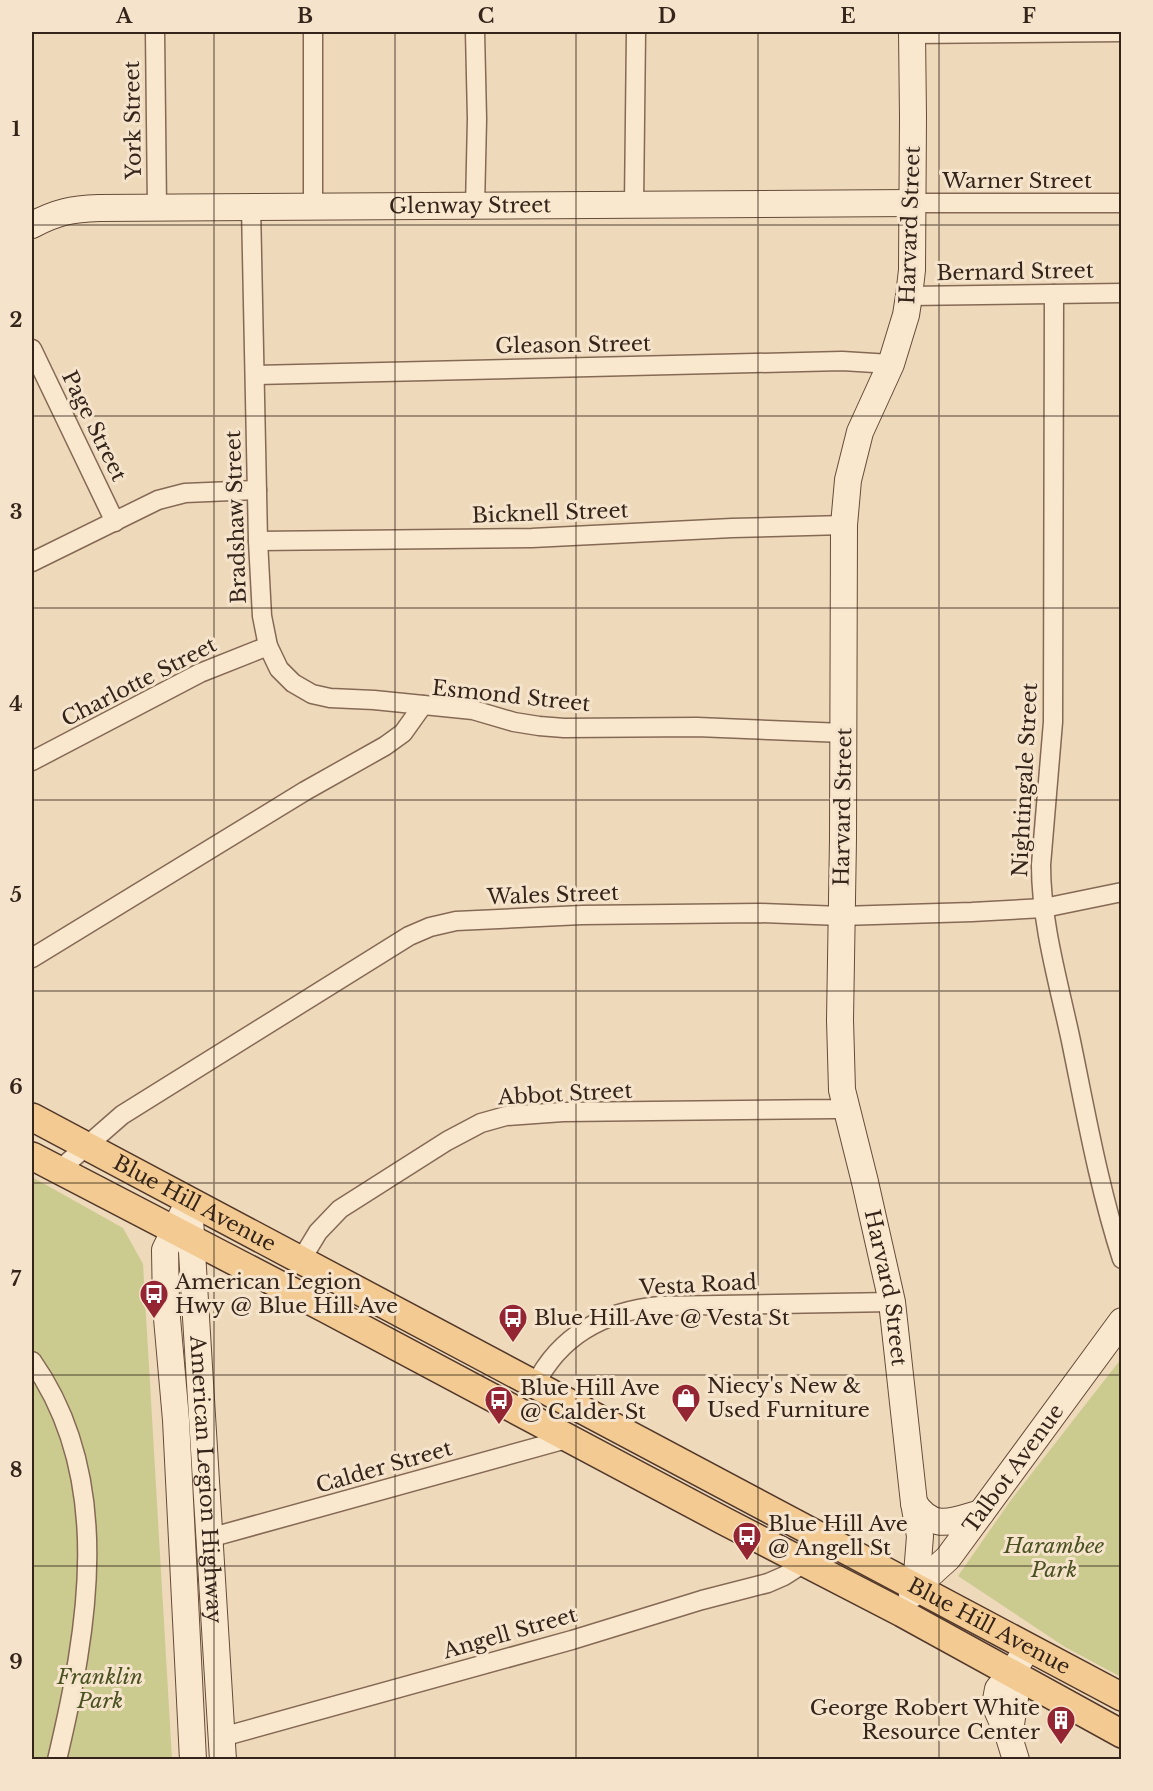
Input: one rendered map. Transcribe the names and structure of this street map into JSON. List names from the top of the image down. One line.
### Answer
{"streets":{"main road":["Glenway Street","Harvard Street","Blue Hill Avenue","Talbot Avenue","American Legion Highway"],"street":["York Street","Warner Street","Bernard Street","Gleason Street","Page Street","Bicknell Street","Bradshaw Street","Charlotte Street","Esmond Street","Nightingale Street","Wales Street","Abbot Street","Vesta Road","Calder Street","Angell Street"]},"crossings":[["York Street","Glenway Street"],["Warner Street","Glenway Street"],["Warner Street","Harvard Street"],["Glenway Street","Harvard Street"],["Glenway Street","Bradshaw Street"],["Harvard Street","Bernard Street"],["Harvard Street","Gleason Street"],["Harvard Street","Bicknell Street"],["Harvard Street","Esmond Street"],["Harvard Street","Wales Street"],["Harvard Street","Abbot Street"],["Harvard Street","Blue Hill Avenue"],["Harvard Street","Vesta Road"],["Harvard Street","Talbot Avenue"],["Bernard Street","Nightingale Street"],["Gleason Street","Bradshaw Street"],["Bicknell Street","Bradshaw Street"],["Bradshaw Street","Charlotte Street"],["Bradshaw Street","Esmond Street"],["Nightingale Street","Wales Street"],["Wales Street","Blue Hill Avenue"],["Abbot Street","Blue Hill Avenue"],["Blue Hill Avenue","Vesta Road"],["Blue Hill Avenue","Calder Street"],["Blue Hill Avenue","Talbot Avenue"],["Blue Hill Avenue","American Legion Highway"],["Blue Hill Avenue","Angell Street"],["Calder Street","American Legion Highway"],["American Legion Highway","Angell Street"]],"parks":["Harambee Park","Franklin Park"],"places":{"bus stop":["American Legion Hwy @ Blue Hill Ave","Blue Hill Ave @ Vesta St","Blue Hill Ave @ Calder St","Blue Hill Ave @ Angell St"],"shop":["Niecy's New & Used Furniture"],"building":["George Robert White Resource Center"]},"grid":{"columns":["A","B","C","D","E","F"],"rows":["1","2","3","4","5","6","7","8","9"]}}
